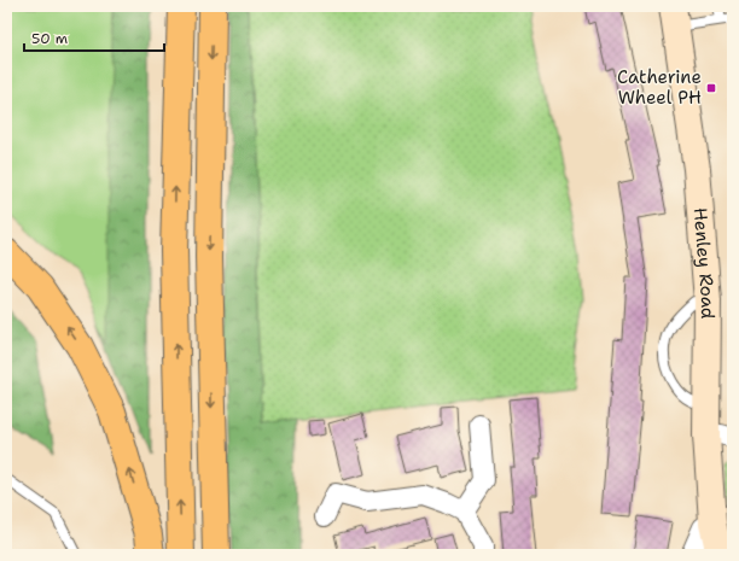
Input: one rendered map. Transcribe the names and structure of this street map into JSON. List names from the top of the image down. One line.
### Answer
{"streets":{"street":["Henley Road"]},"places":{"transit":["Catherine Wheel PH"]},"scale_bar":"50 m"}
